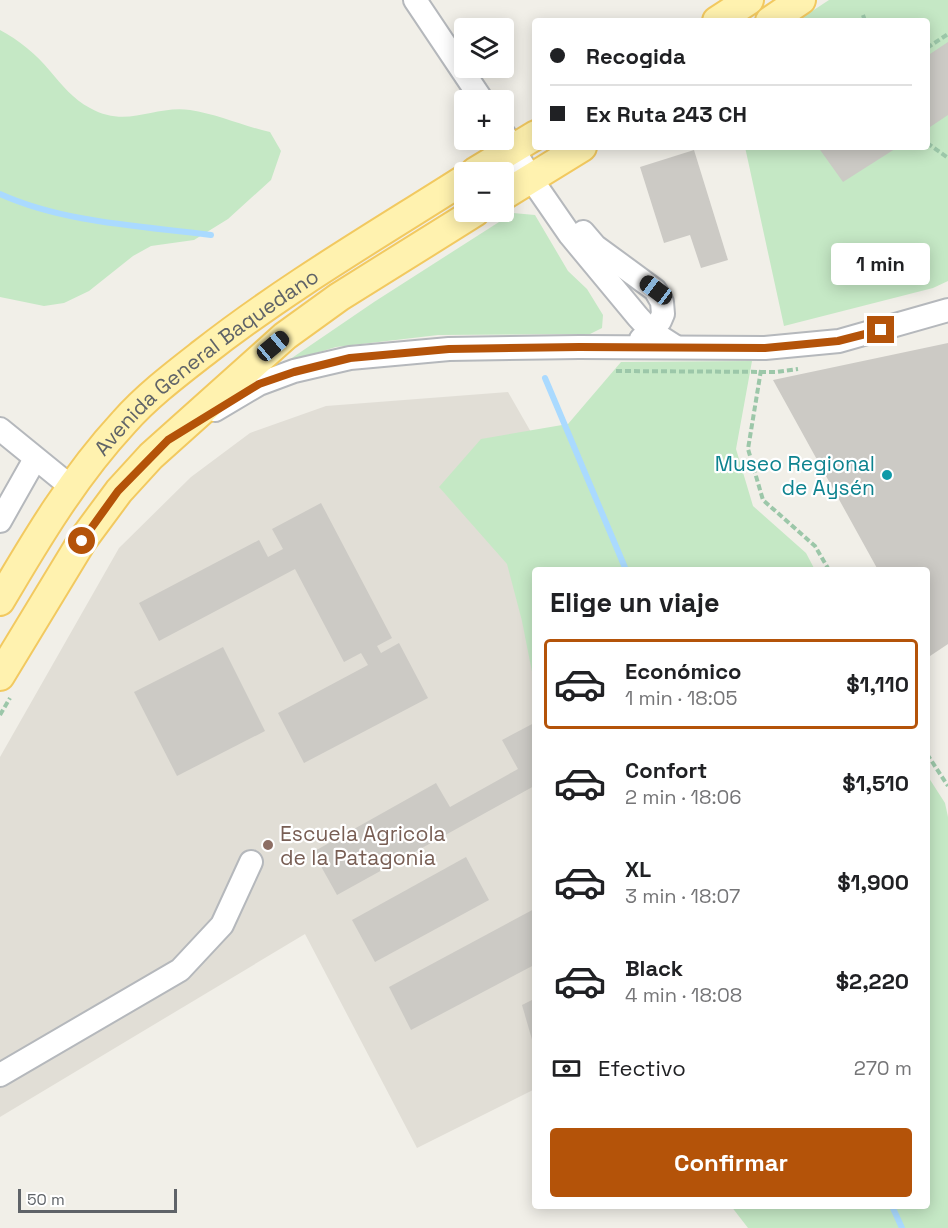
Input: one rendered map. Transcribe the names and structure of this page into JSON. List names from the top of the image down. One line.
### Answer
{"streets":{"main road":["Avenida General Baquedano"]},"places":["Museo Regional de Aysén","Escuela Agricola de la Patagonia"],"scale_bar":"50 m","page":{"map_buttons":["+","−"],"banner":["Recogida","Ex Ruta 243 CH"],"bubble":"1 min","heading":"Elige un viaje","list":[{"name":"Económico","note":"1 min · 18:05","value":"$1,110"},{"name":"Confort","note":"2 min · 18:06","value":"$1,510"},{"name":"XL","note":"3 min · 18:07","value":"$1,900"},{"name":"Black","note":"4 min · 18:08","value":"$2,220"}],"pay":["Efectivo","270 m"],"buttons":"Confirmar","scale":"50 m"}}
